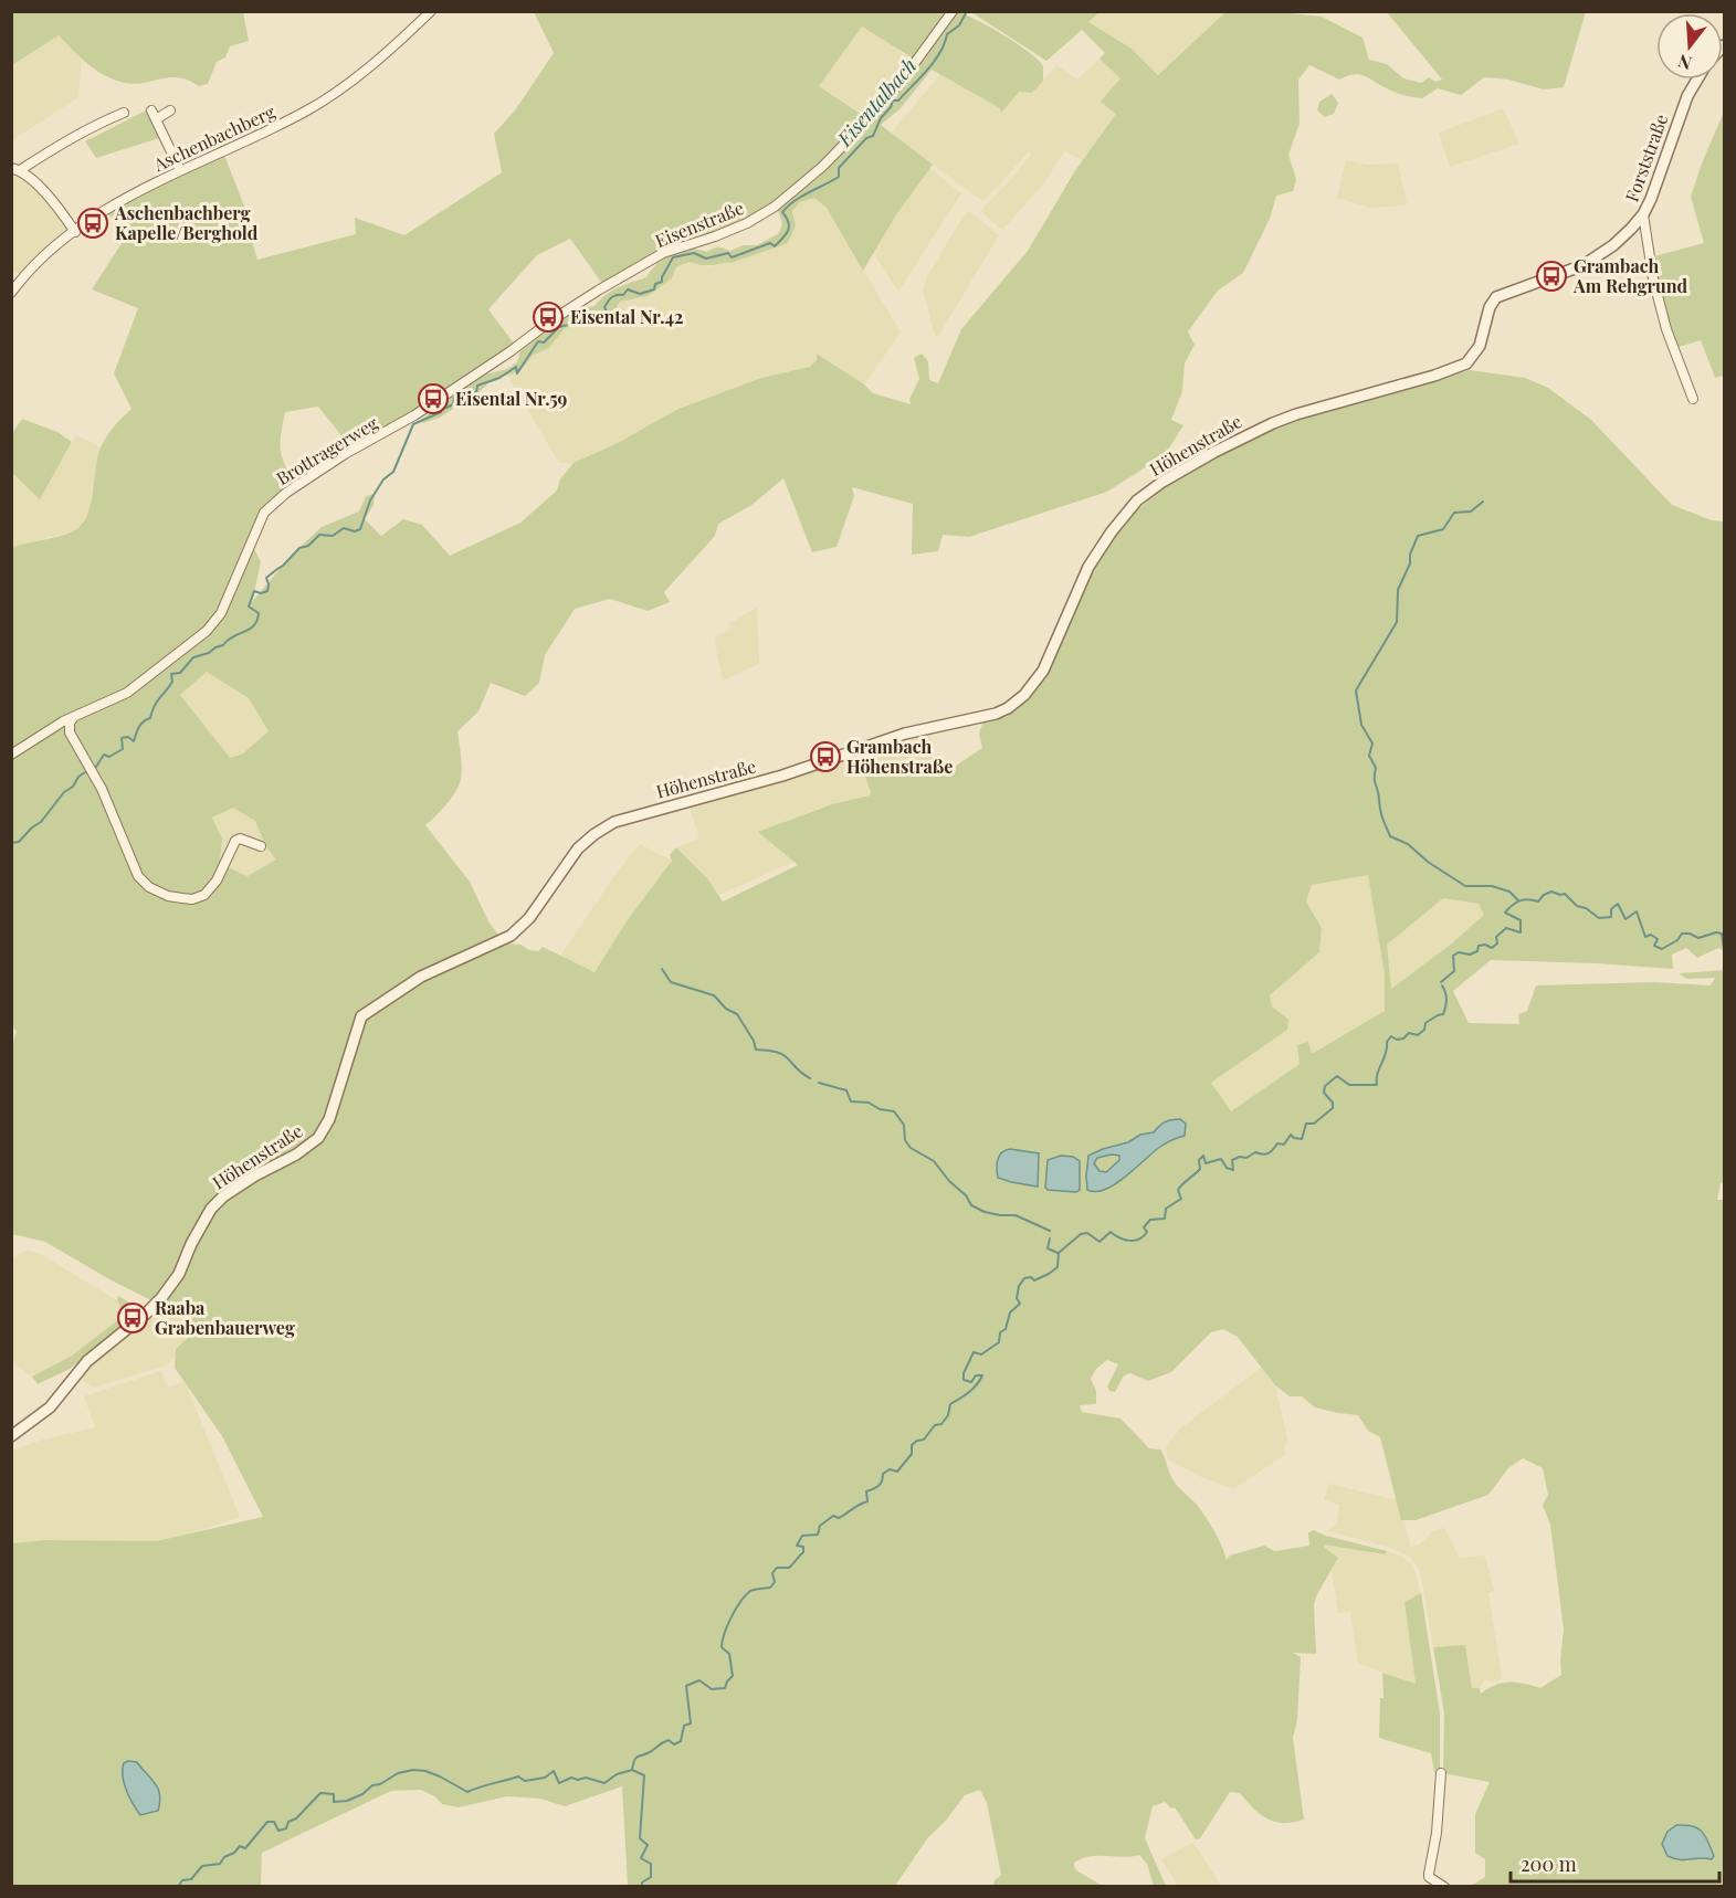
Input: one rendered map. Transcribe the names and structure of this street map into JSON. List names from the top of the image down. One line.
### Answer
{"streets":{"street":["Aschenbachberg","Forststraße","Eisenstraße","Höhenstraße","Brottragerweg"]},"crossings":[["Forststraße","Höhenstraße"],["Eisenstraße","Brottragerweg"]],"water":["Eisentalbach"],"places":{"bus stop":["Aschenbachberg Kapelle/Berghold","Grambach Am Rehgrund","Eisental Nr.42","Eisental Nr.59","Grambach Höhenstraße","Raaba Grabenbauerweg"]},"scale_bar":"200 m","north":"bottom"}
